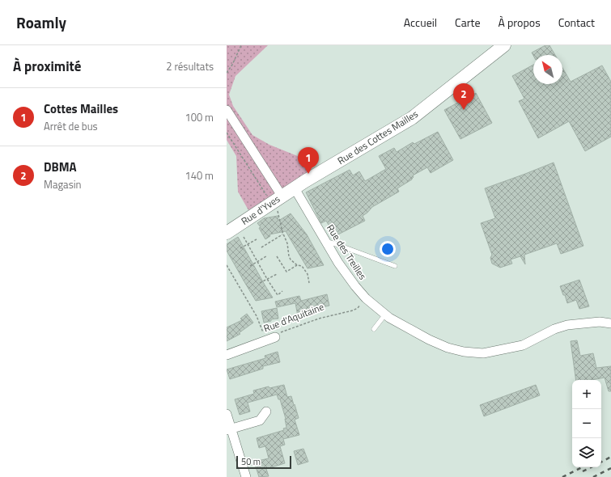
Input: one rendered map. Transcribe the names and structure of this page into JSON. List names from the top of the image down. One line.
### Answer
{"streets":{"street":["Rue des Cottes Mailles","Rue d'Yves","Rue des Treilles","Rue d'Aquitaine"]},"crossings":[["Rue des Cottes Mailles","Rue d'Yves"],["Rue des Cottes Mailles","Rue des Treilles"],["Rue d'Yves","Rue des Treilles"],["Rue des Treilles","Rue d'Aquitaine"]],"scale_bar":"50 m","north":"top left","page":{"header":"Roamly","nav":["Accueil","Carte","À propos","Contact"],"heading":["À proximité","2 résultats"],"pins":["2","1"],"list":[{"mark":"1","name":"Cottes Mailles","note":"Arrêt de bus","value":"100 m"},{"mark":"2","name":"DBMA","note":"Magasin","value":"140 m"}],"map_buttons":["+","−"],"scale":"50 m"}}
